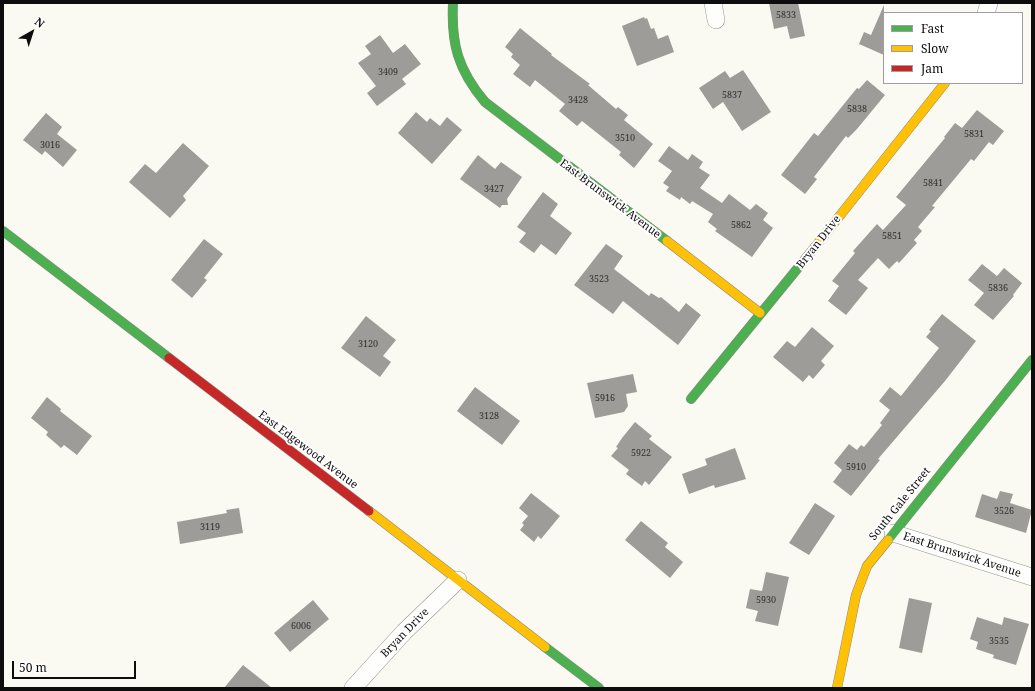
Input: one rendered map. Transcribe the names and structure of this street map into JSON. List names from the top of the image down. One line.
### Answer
{"streets":{"street":["East Brunswick Avenue","Bryan Drive","East Edgewood Avenue","South Gale Street"]},"crossings":[["East Brunswick Avenue","Bryan Drive"],["East Brunswick Avenue","South Gale Street"],["Bryan Drive","East Edgewood Avenue"]],"house_numbers":["5833","3409","5837","3428","5838","5831","3510","3016","5841","3427","5862","5851","3523","5836","3120","5916","3128","5922","5910","3526","3119","5930","6006","3535"],"legend":["Fast","Slow","Jam"],"scale_bar":"50 m","north":"top right"}
